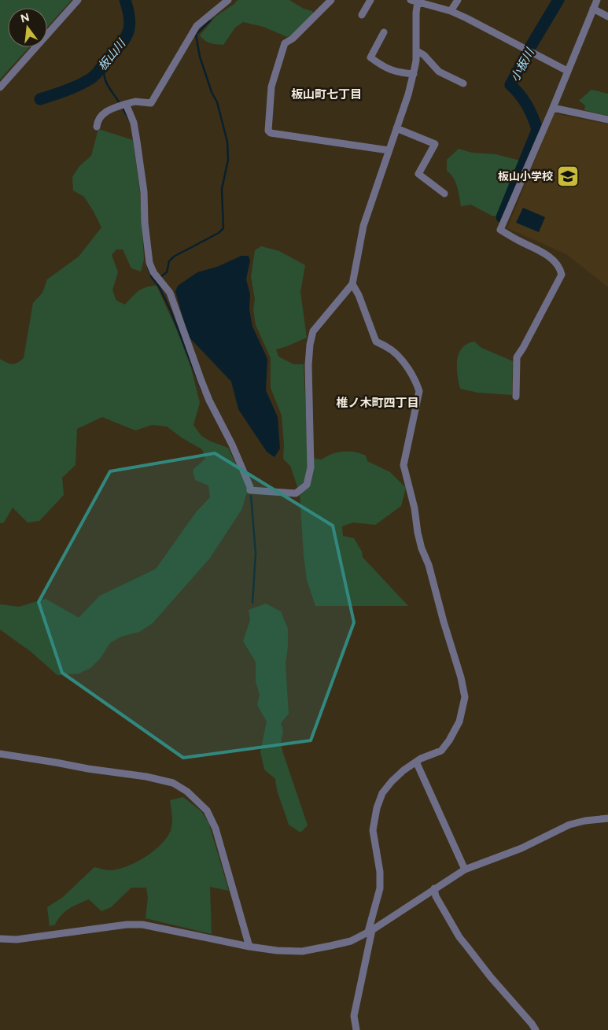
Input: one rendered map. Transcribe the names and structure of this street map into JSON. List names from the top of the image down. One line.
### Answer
{"districts":["板山町七丁目","椎ノ木町四丁目"],"water":["板山川","小板川"],"places":{"school or university":["板山小学校"]},"north":"top"}
